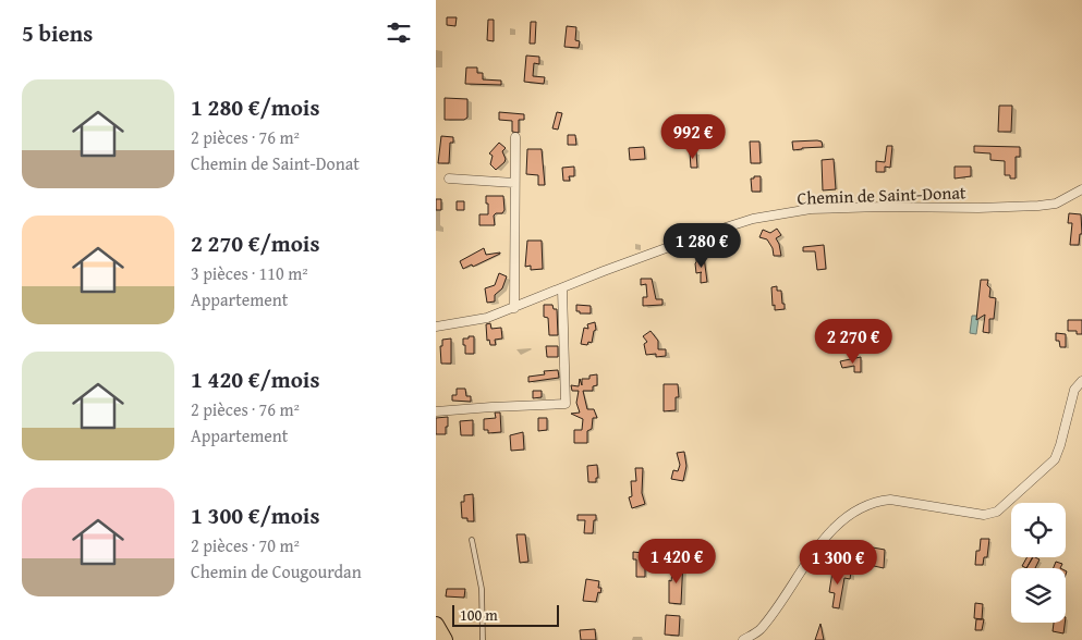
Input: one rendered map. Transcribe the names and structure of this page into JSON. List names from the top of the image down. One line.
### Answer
{"streets":{"street":["Chemin de Saint-Donat"]},"scale_bar":"100 m","page":{"heading":"5 biens","list":[{"name":"1 280 €/mois","note":"2 pièces · 76 m² · Chemin de Saint-Donat"},{"name":"2 270 €/mois","note":"3 pièces · 110 m² · Appartement"},{"name":"1 420 €/mois","note":"2 pièces · 76 m² · Appartement"},{"name":"1 300 €/mois","note":"2 pièces · 70 m² · Chemin de Cougourdan"}],"price":["992 €","1 280 €","2 270 €","1 420 €","1 300 €"],"scale":"100 m"}}
